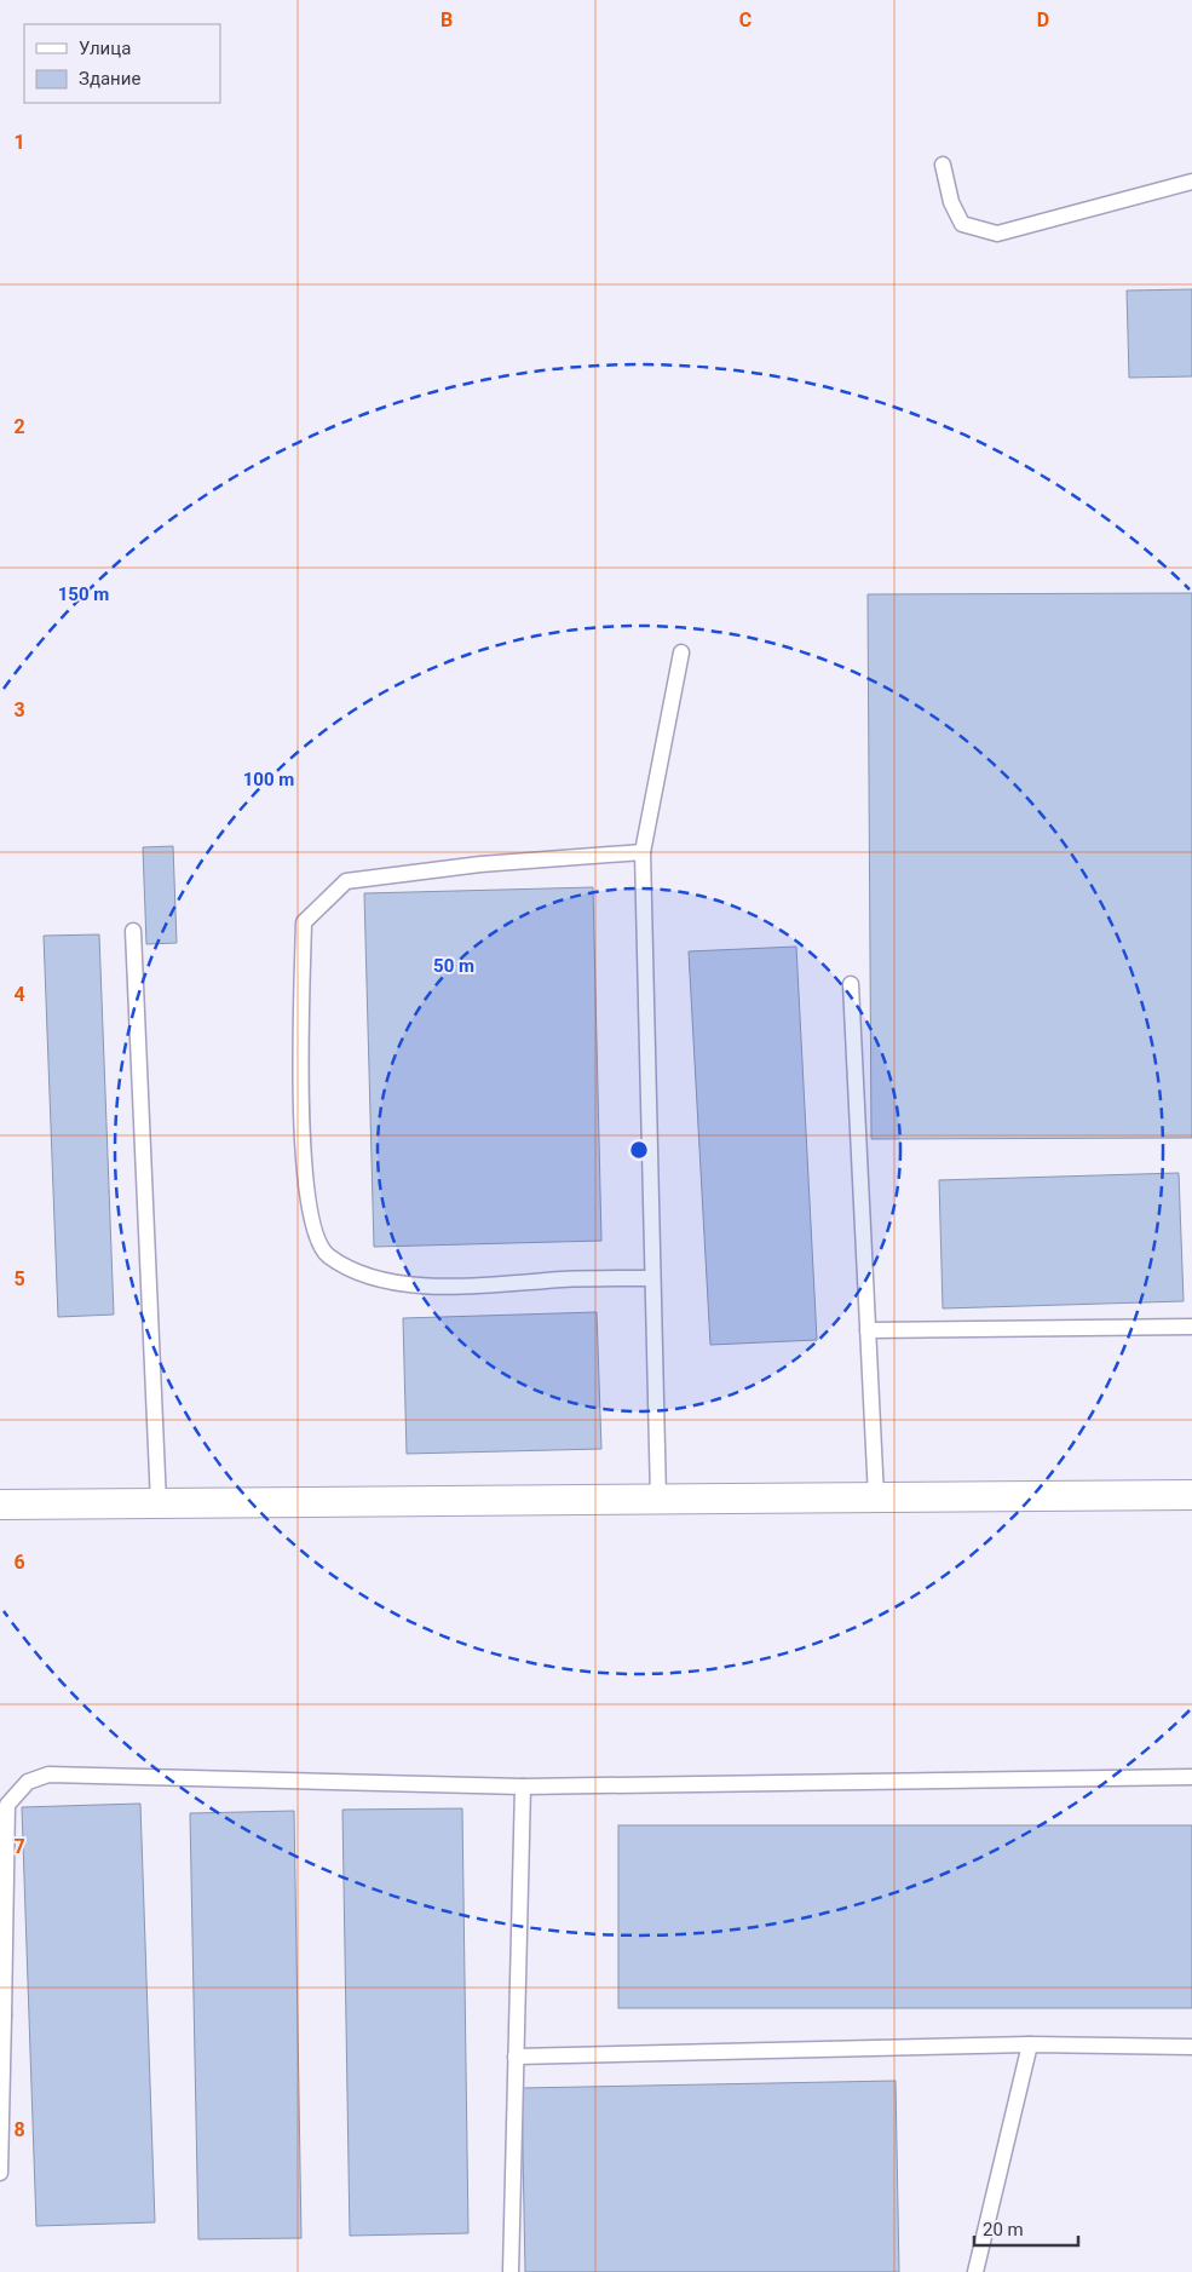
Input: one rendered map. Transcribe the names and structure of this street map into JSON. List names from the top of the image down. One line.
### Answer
{"legend":["Улица","Здание"],"scale_bar":"20 m","grid":{"columns":["B","C","D"],"rows":["1","2","3","4","5","6","7","8"]},"rings":["150 m","100 m","50 m"]}
